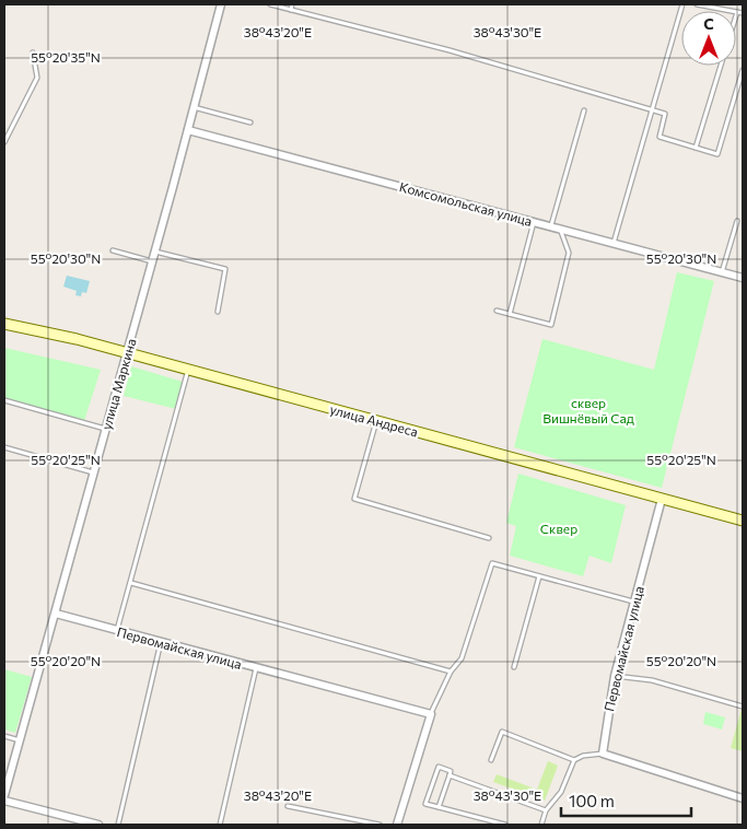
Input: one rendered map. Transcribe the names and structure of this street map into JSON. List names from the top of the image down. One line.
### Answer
{"streets":{"street":["Комсомольская улица","улица Маркина","улица Андреса","Первомайская улица"]},"crossings":[["Комсомольская улица","улица Маркина"],["улица Маркина","улица Андреса"],["улица Маркина","Первомайская улица"],["улица Андреса","Первомайская улица"]],"parks":["сквер Вишнёвый Сад","Сквер"],"scale_bar":"100 m","north":"top","coordinates":["38°43'20\"E","38°43'30\"E","55°20'35\"N","55°20'30\"N","55°20'25\"N","55°20'20\"N"]}
